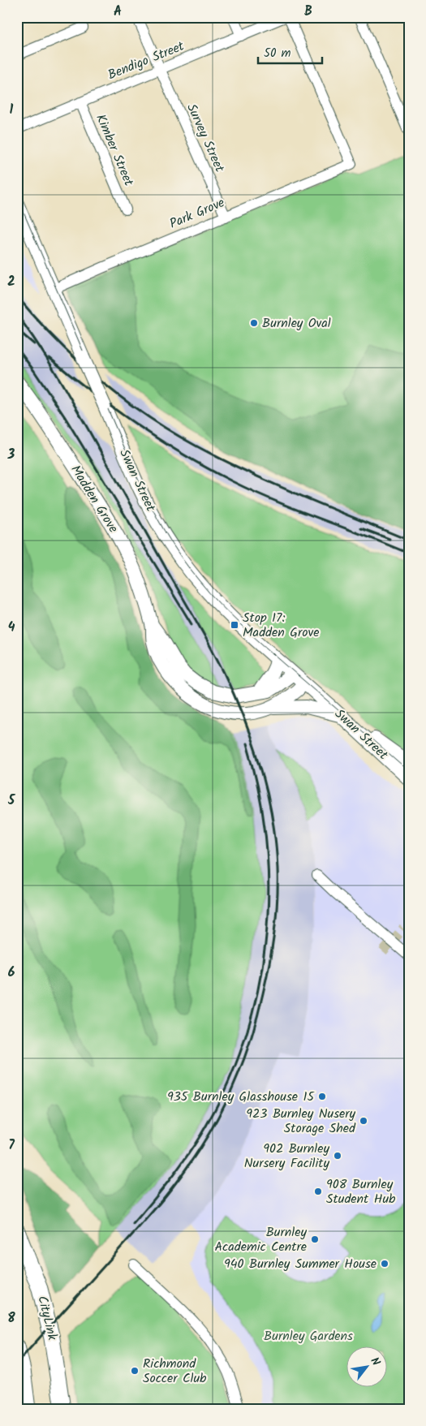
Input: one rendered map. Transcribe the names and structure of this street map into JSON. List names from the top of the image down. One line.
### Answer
{"streets":{"highway":["CityLink"],"main road":["Swan Street","Madden Grove"],"street":["Bendigo Street","Survey Street","Kimber Street","Park Grove"]},"crossings":[["Bendigo Street","Survey Street"],["Bendigo Street","Kimber Street"],["Survey Street","Park Grove"],["Park Grove","Swan Street"],["Swan Street","Madden Grove"]],"parks":["Burnley Gardens"],"places":{"other":["Burnley Oval","935 Burnley Glasshouse 15","923 Burnley Nusery Storage Shed","902 Burnley Nursery Facility","908 Burnley Student Hub","Burnley Academic Centre","940 Burnley Summer House","Richmond Soccer Club"],"transit":["Stop 17: Madden Grove"]},"scale_bar":"50 m","north":"top right","grid":{"columns":["A","B"],"rows":["1","2","3","4","5","6","7","8"]}}
